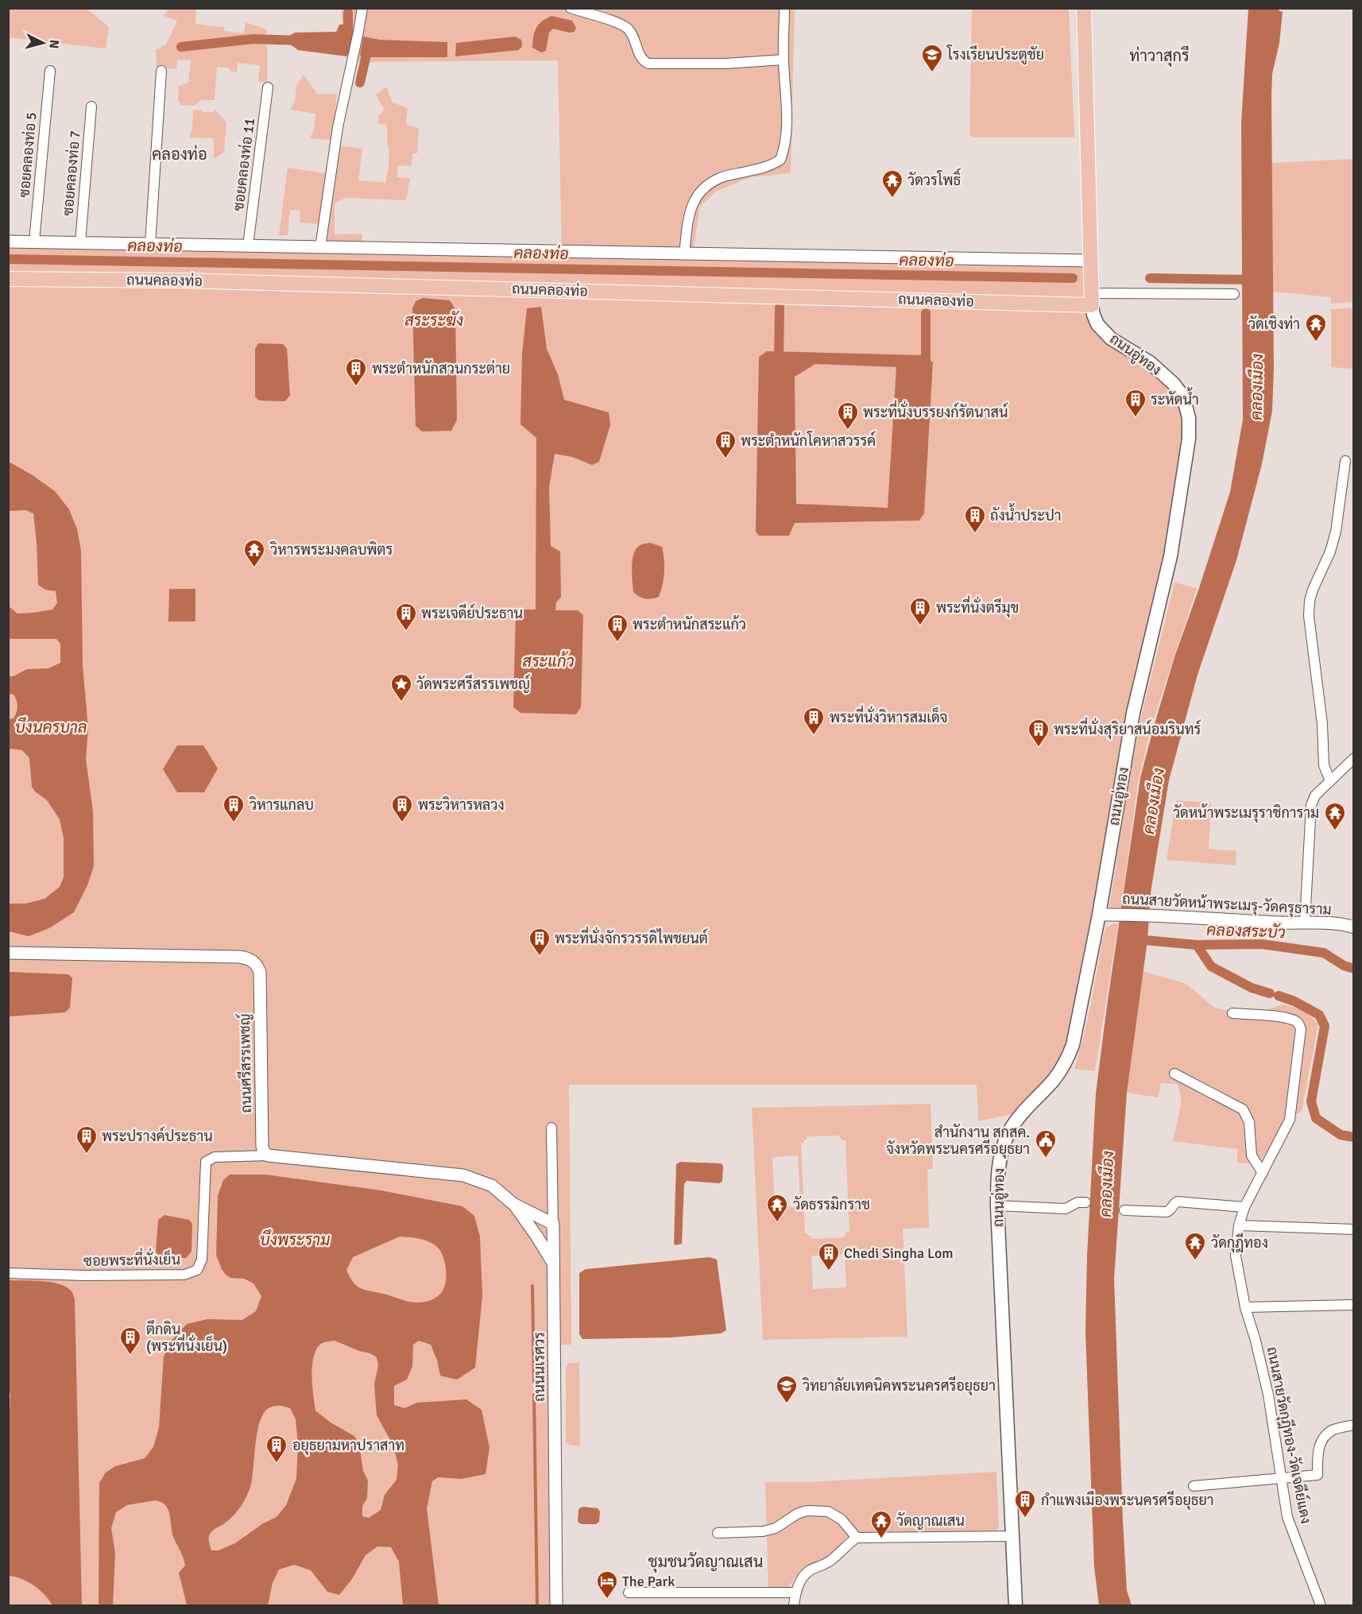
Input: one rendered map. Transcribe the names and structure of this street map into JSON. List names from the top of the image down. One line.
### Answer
{"streets":{"main road":["ถนนคลองท่อ","ถนนอู่ทอง"],"street":["ซอยคลองท่อ 5","ซอยคลองท่อ 11","ซอยคลองท่อ 7","ถนนสายวัดหน้าพระเมรุ-วัดครุธาราม","ถนนศรีสรรเพชญ์","ซอยพระที่นั่งเย็น","ถนนนเรศวร","ถนนสายวัดกุฎีทอง-วัดเจดีย์แดง"]},"crossings":[["ถนนคลองท่อ","ถนนอู่ทอง"],["ถนนอู่ทอง","ถนนสายวัดหน้าพระเมรุ-วัดครุธาราม"],["ถนนศรีสรรเพชญ์","ซอยพระที่นั่งเย็น"]],"districts":["ท่าวาสุกรี","คลองท่อ","ชุมชนวัดญาณเสน"],"water":["คลองท่อ","สระระฆัง","คลองเมือง","สระแก้ว","บึงนครบาล","คลองสระบัว","บึงพระราม"],"places":{"school or university":["โรงเรียนประตูชัย","วิทยาลัยเทคนิคพระนครศรีอยุธยา"],"temple":["วัดวรโพธิ์","วัดเชิงท่า","วิหารพระมงคลบพิตร","วัดหน้าพระเมรุราชิการาม","วัดธรรมิกราช","วัดกุฎีทอง","วัดญาณเสน"],"building":["พระตำหนักสวนกระต่าย","ระหัดน้ำ","พระที่นั่งบรรยงก์รัตนาสน์","พระตำหนักโคหาสวรรค์","ถังน้ำประปา","พระที่นั่งตรีมุข","พระเจดีย์ประธาน","พระตำหนักสระแก้ว","พระที่นั่งวิหารสมเด็จ","พระที่นั่งสุริยาสน์อมรินทร์","วิหารแกลบ","พระวิหารหลวง","พระที่นั่งจักรวรรดิไพชยนต์","พระปรางค์ประธาน","Chedi Singha Lom","ตึกดิน (พระที่นั่งเย็น)","อยุธยามหาปราสาท","กำแพงเมืองพระนครศรีอยุธยา"],"place":["วัดพระศรีสรรเพชญ์"],"public building":["สำนักงาน สกสค. จังหวัดพระนครศรีอยุธยา"],"hotel":["The Park"]},"north":"right"}
